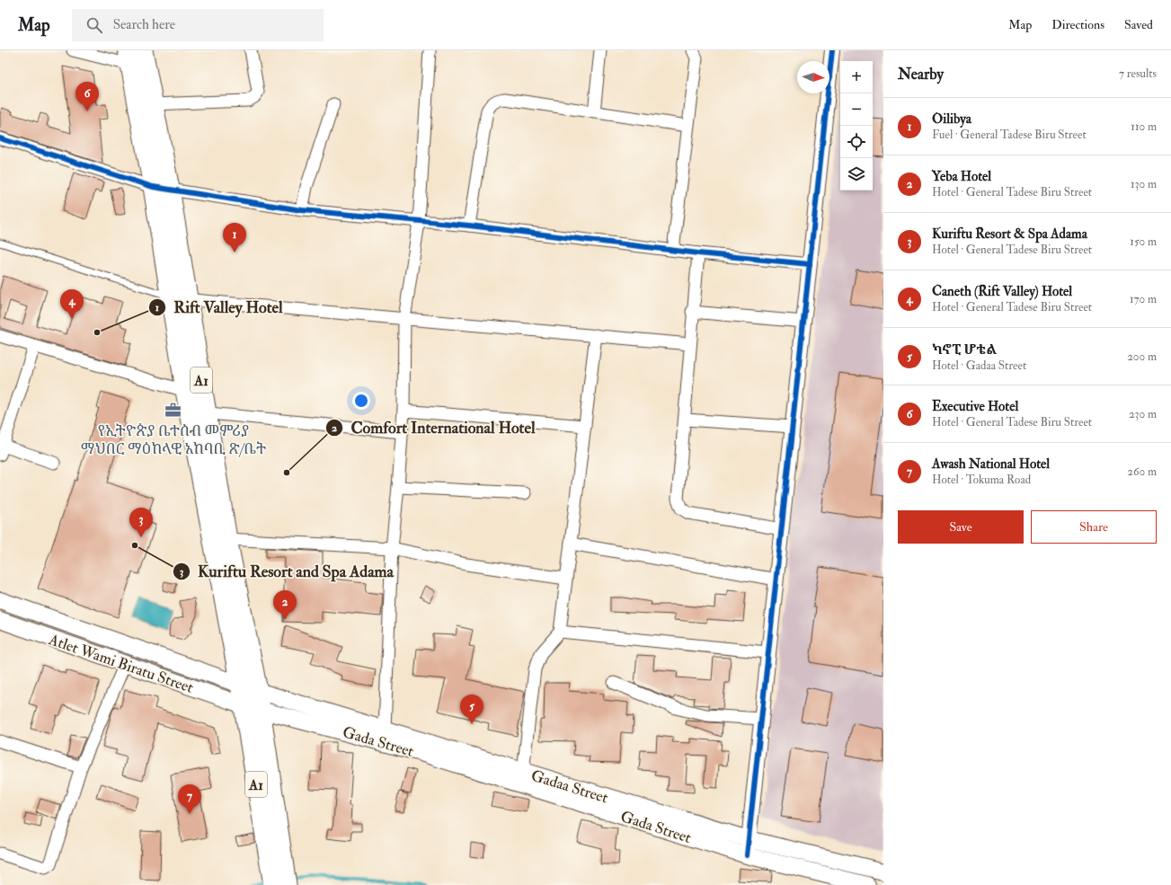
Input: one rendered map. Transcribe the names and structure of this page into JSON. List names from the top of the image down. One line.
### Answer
{"streets":{"main road":["A1","Atlet Wami Biratu Street","Gada Street","Gadaa Street"]},"crossings":[["A1","Atlet Wami Biratu Street"],["A1","Gada Street"],["A1","Gadaa Street"],["Atlet Wami Biratu Street","Gada Street"],["Atlet Wami Biratu Street","Gadaa Street"]],"places":{"other":["Rift Valley Hotel","Comfort International Hotel","Kuriftu Resort and Spa Adama"],"office":["የኢትዮጵያ ቤተሰብ መምሪያ ማህበር ማዕከላዊ አከባቢ ጽ/ቤት"]},"north":"right","page":{"header":"Map","search":"Search here","nav":["Map","Directions","Saved"],"heading":["Nearby","7 results"],"map_buttons":["+","−"],"pins":["6","1","4","3","2","5","7"],"list":[{"mark":"1","name":"Oilibya","note":"Fuel · General Tadese Biru Street","value":"110 m"},{"mark":"2","name":"Yeba Hotel","note":"Hotel · General Tadese Biru Street","value":"130 m"},{"mark":"3","name":"Kuriftu Resort & Spa Adama","note":"Hotel · General Tadese Biru Street","value":"150 m"},{"mark":"4","name":"Caneth (Rift Valley) Hotel","note":"Hotel · General Tadese Biru Street","value":"170 m"},{"mark":"5","name":"ካኖፒ ሆቴል","note":"Hotel · Gadaa Street","value":"200 m"},{"mark":"6","name":"Executive Hotel","note":"Hotel · General Tadese Biru Street","value":"230 m"},{"mark":"7","name":"Awash National Hotel","note":"Hotel · Tokuma Road","value":"260 m"}],"buttons":["Save","Share"]}}
